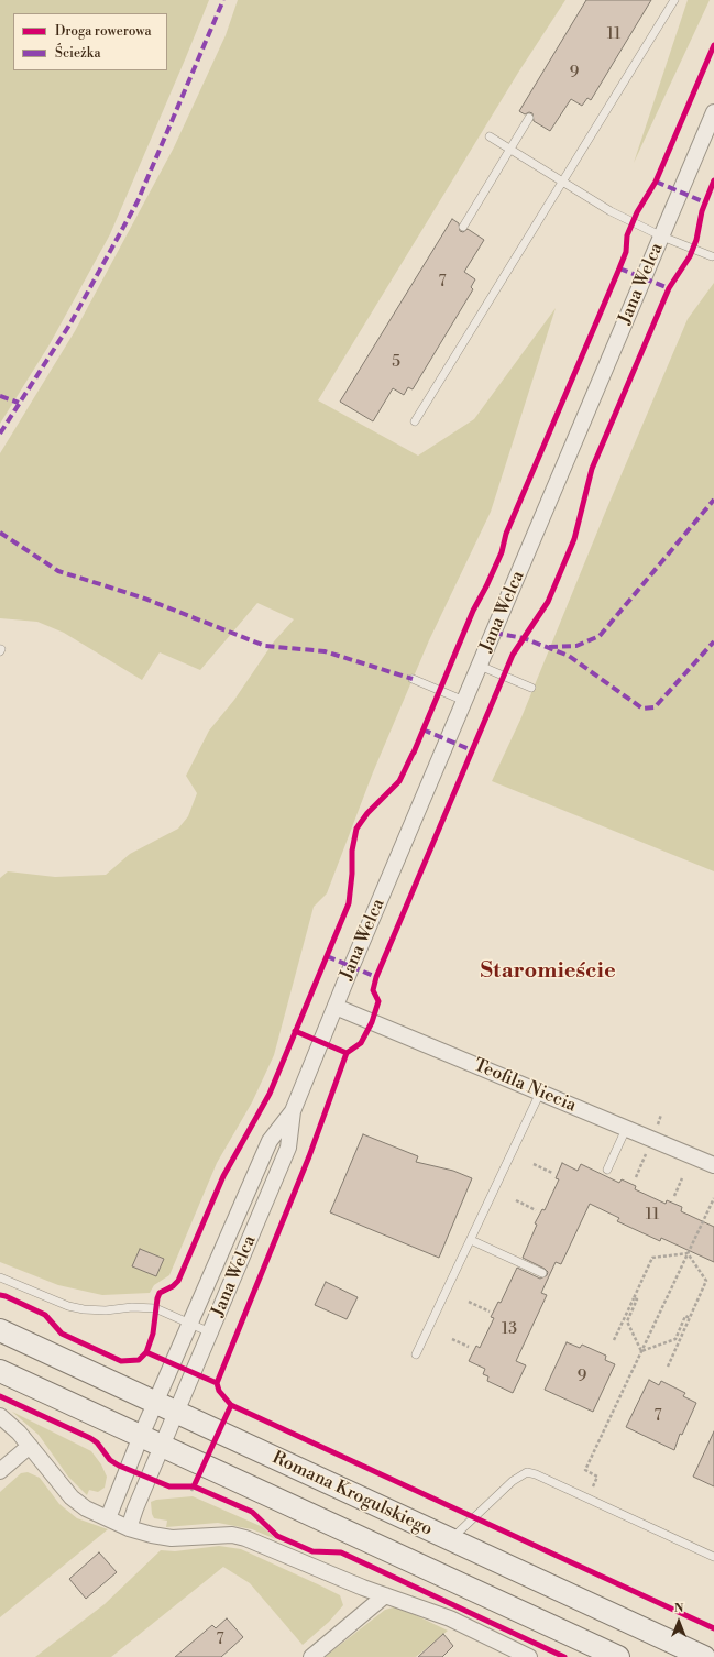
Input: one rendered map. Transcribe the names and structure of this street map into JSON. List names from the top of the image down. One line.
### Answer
{"streets":{"main road":["Romana Krogulskiego"],"street":["Jana Welca","Teofila Niecia"]},"crossings":[["Jana Welca","Teofila Niecia"],["Jana Welca","Romana Krogulskiego"]],"districts":["Staromieście"],"house_numbers":["11","9","7","5","11","13","9","7","7"],"legend":["Droga rowerowa","Ścieżka"],"north":"top"}
